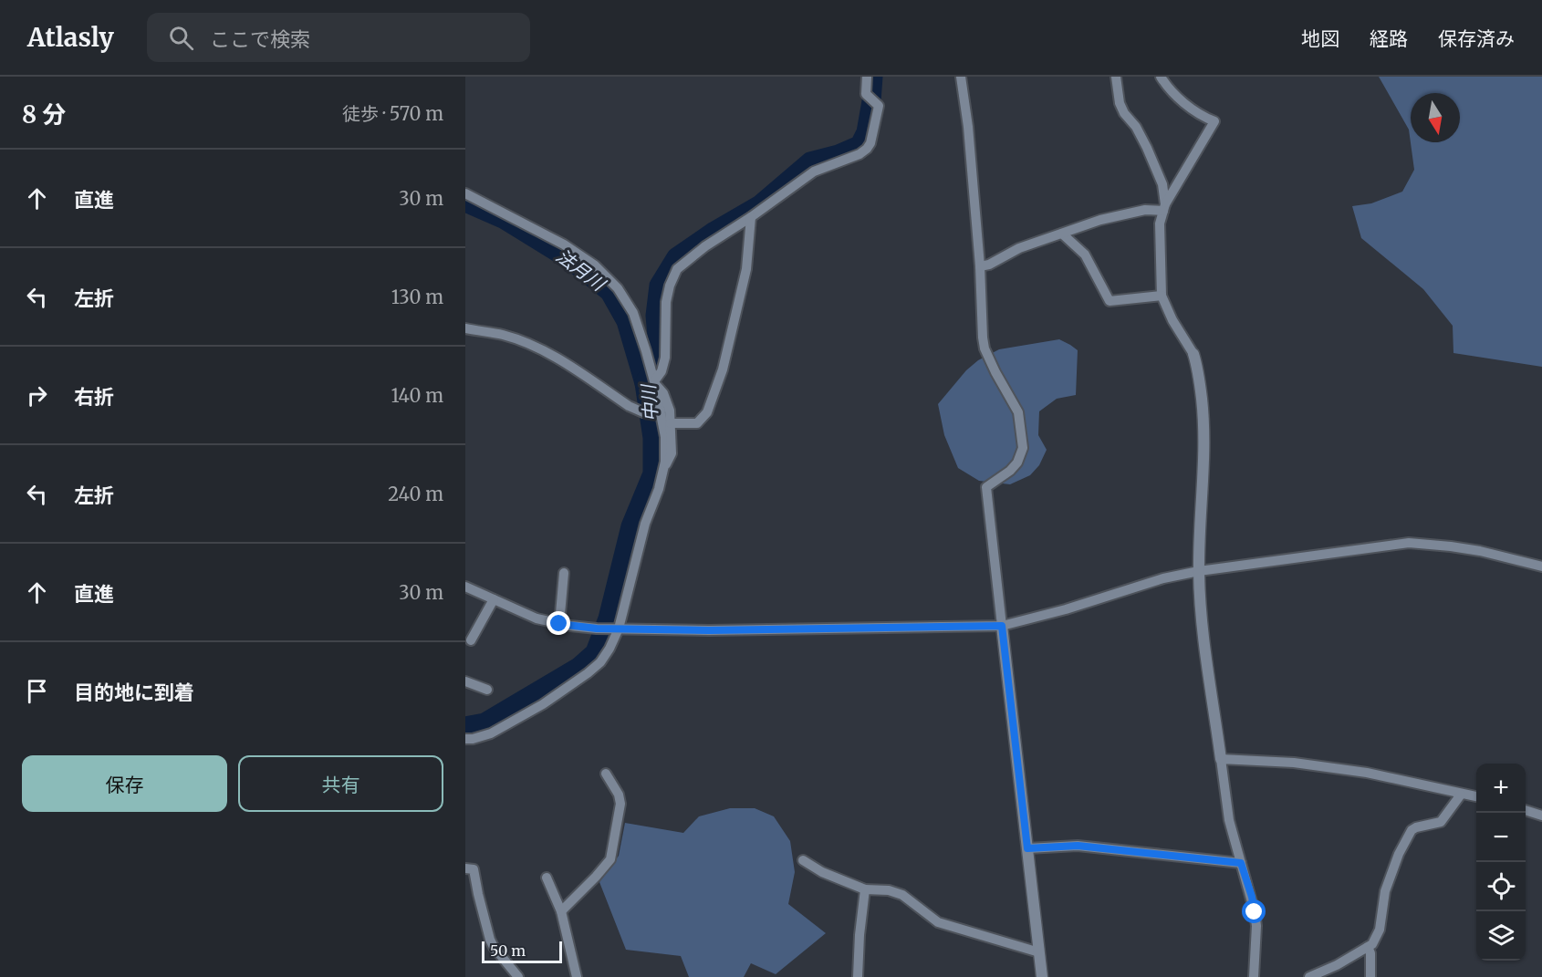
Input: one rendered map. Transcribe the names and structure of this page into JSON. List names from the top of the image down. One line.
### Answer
{"water":["法月川","中川"],"scale_bar":"50 m","north":"bottom","page":{"header":"Atlasly","search":"ここで検索","nav":["地図","経路","保存済み"],"heading":["8 分","徒歩 · 570 m"],"list":[["直進","30 m"],["左折","130 m"],["右折","140 m"],["左折","240 m"],["直進","30 m"],"目的地に到着"],"buttons":["保存","共有"],"map_buttons":["+","−"],"scale":"50 m"}}
